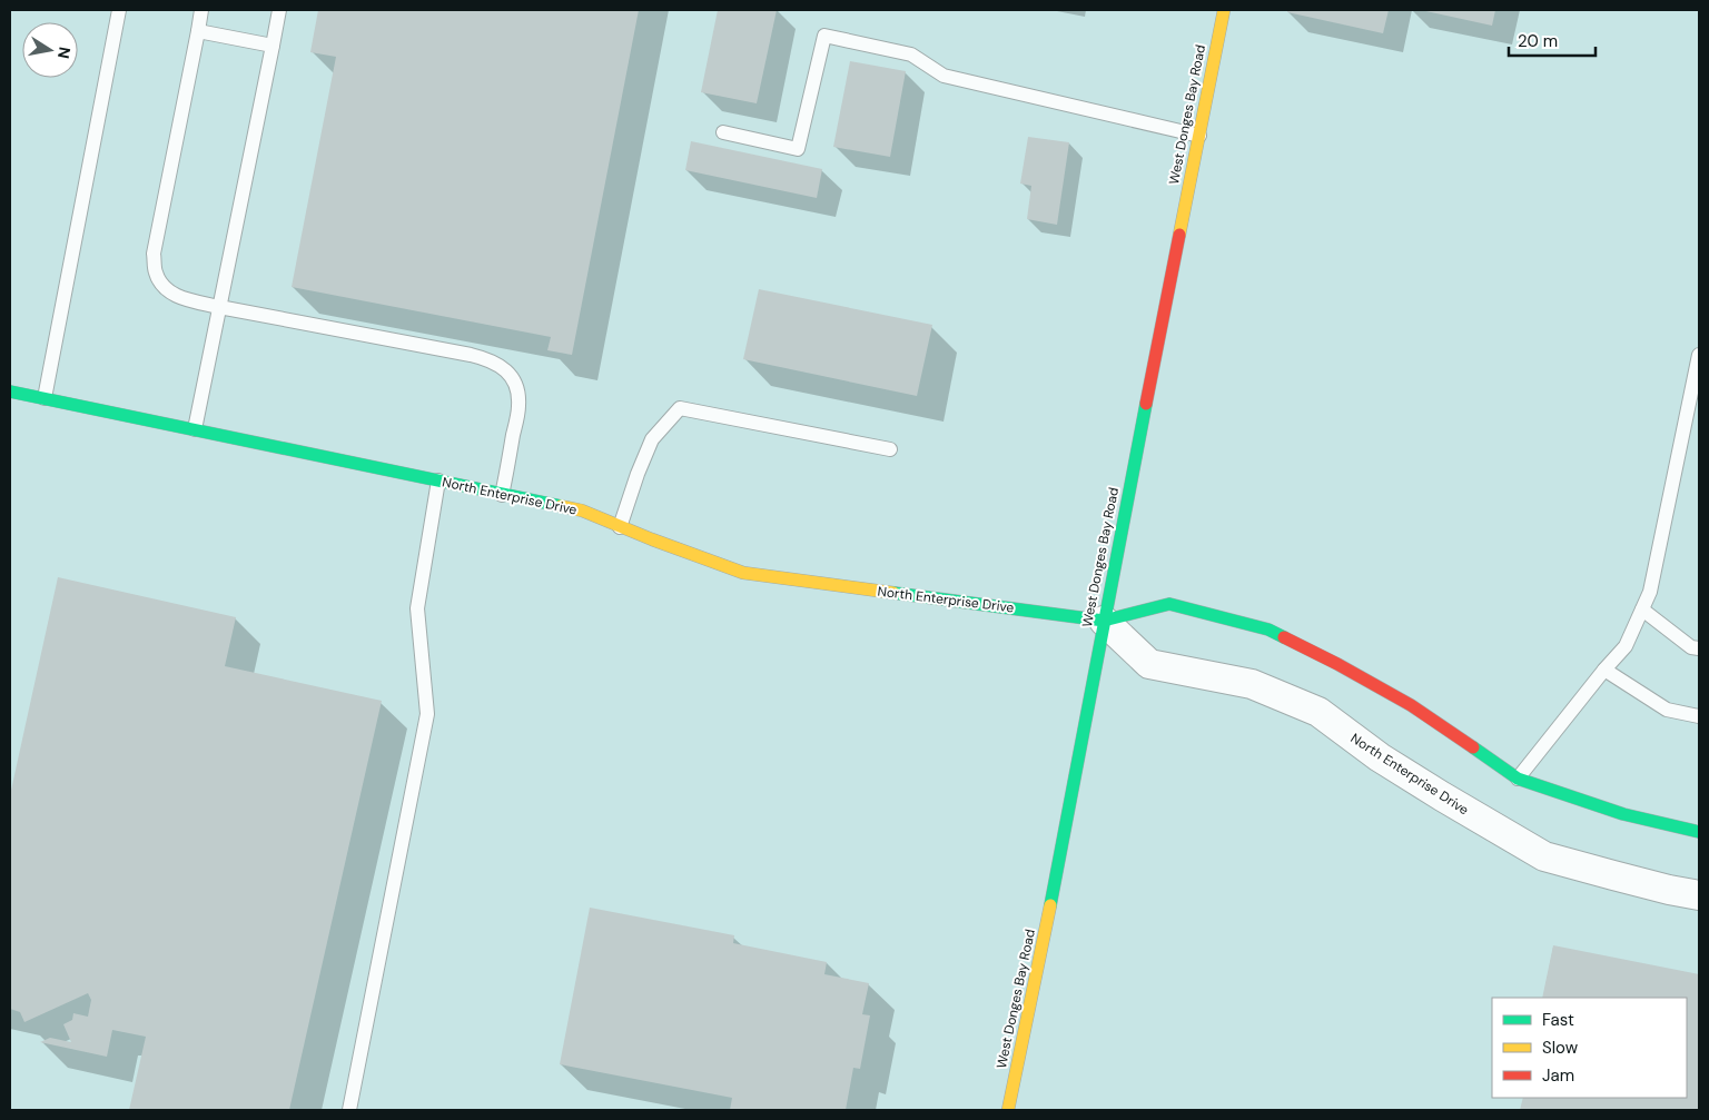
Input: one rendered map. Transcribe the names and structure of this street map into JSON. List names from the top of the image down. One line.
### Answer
{"streets":{"street":["West Donges Bay Road","North Enterprise Drive"]},"crossings":[["West Donges Bay Road","North Enterprise Drive"]],"legend":["Fast","Slow","Jam"],"scale_bar":"20 m","north":"right"}
